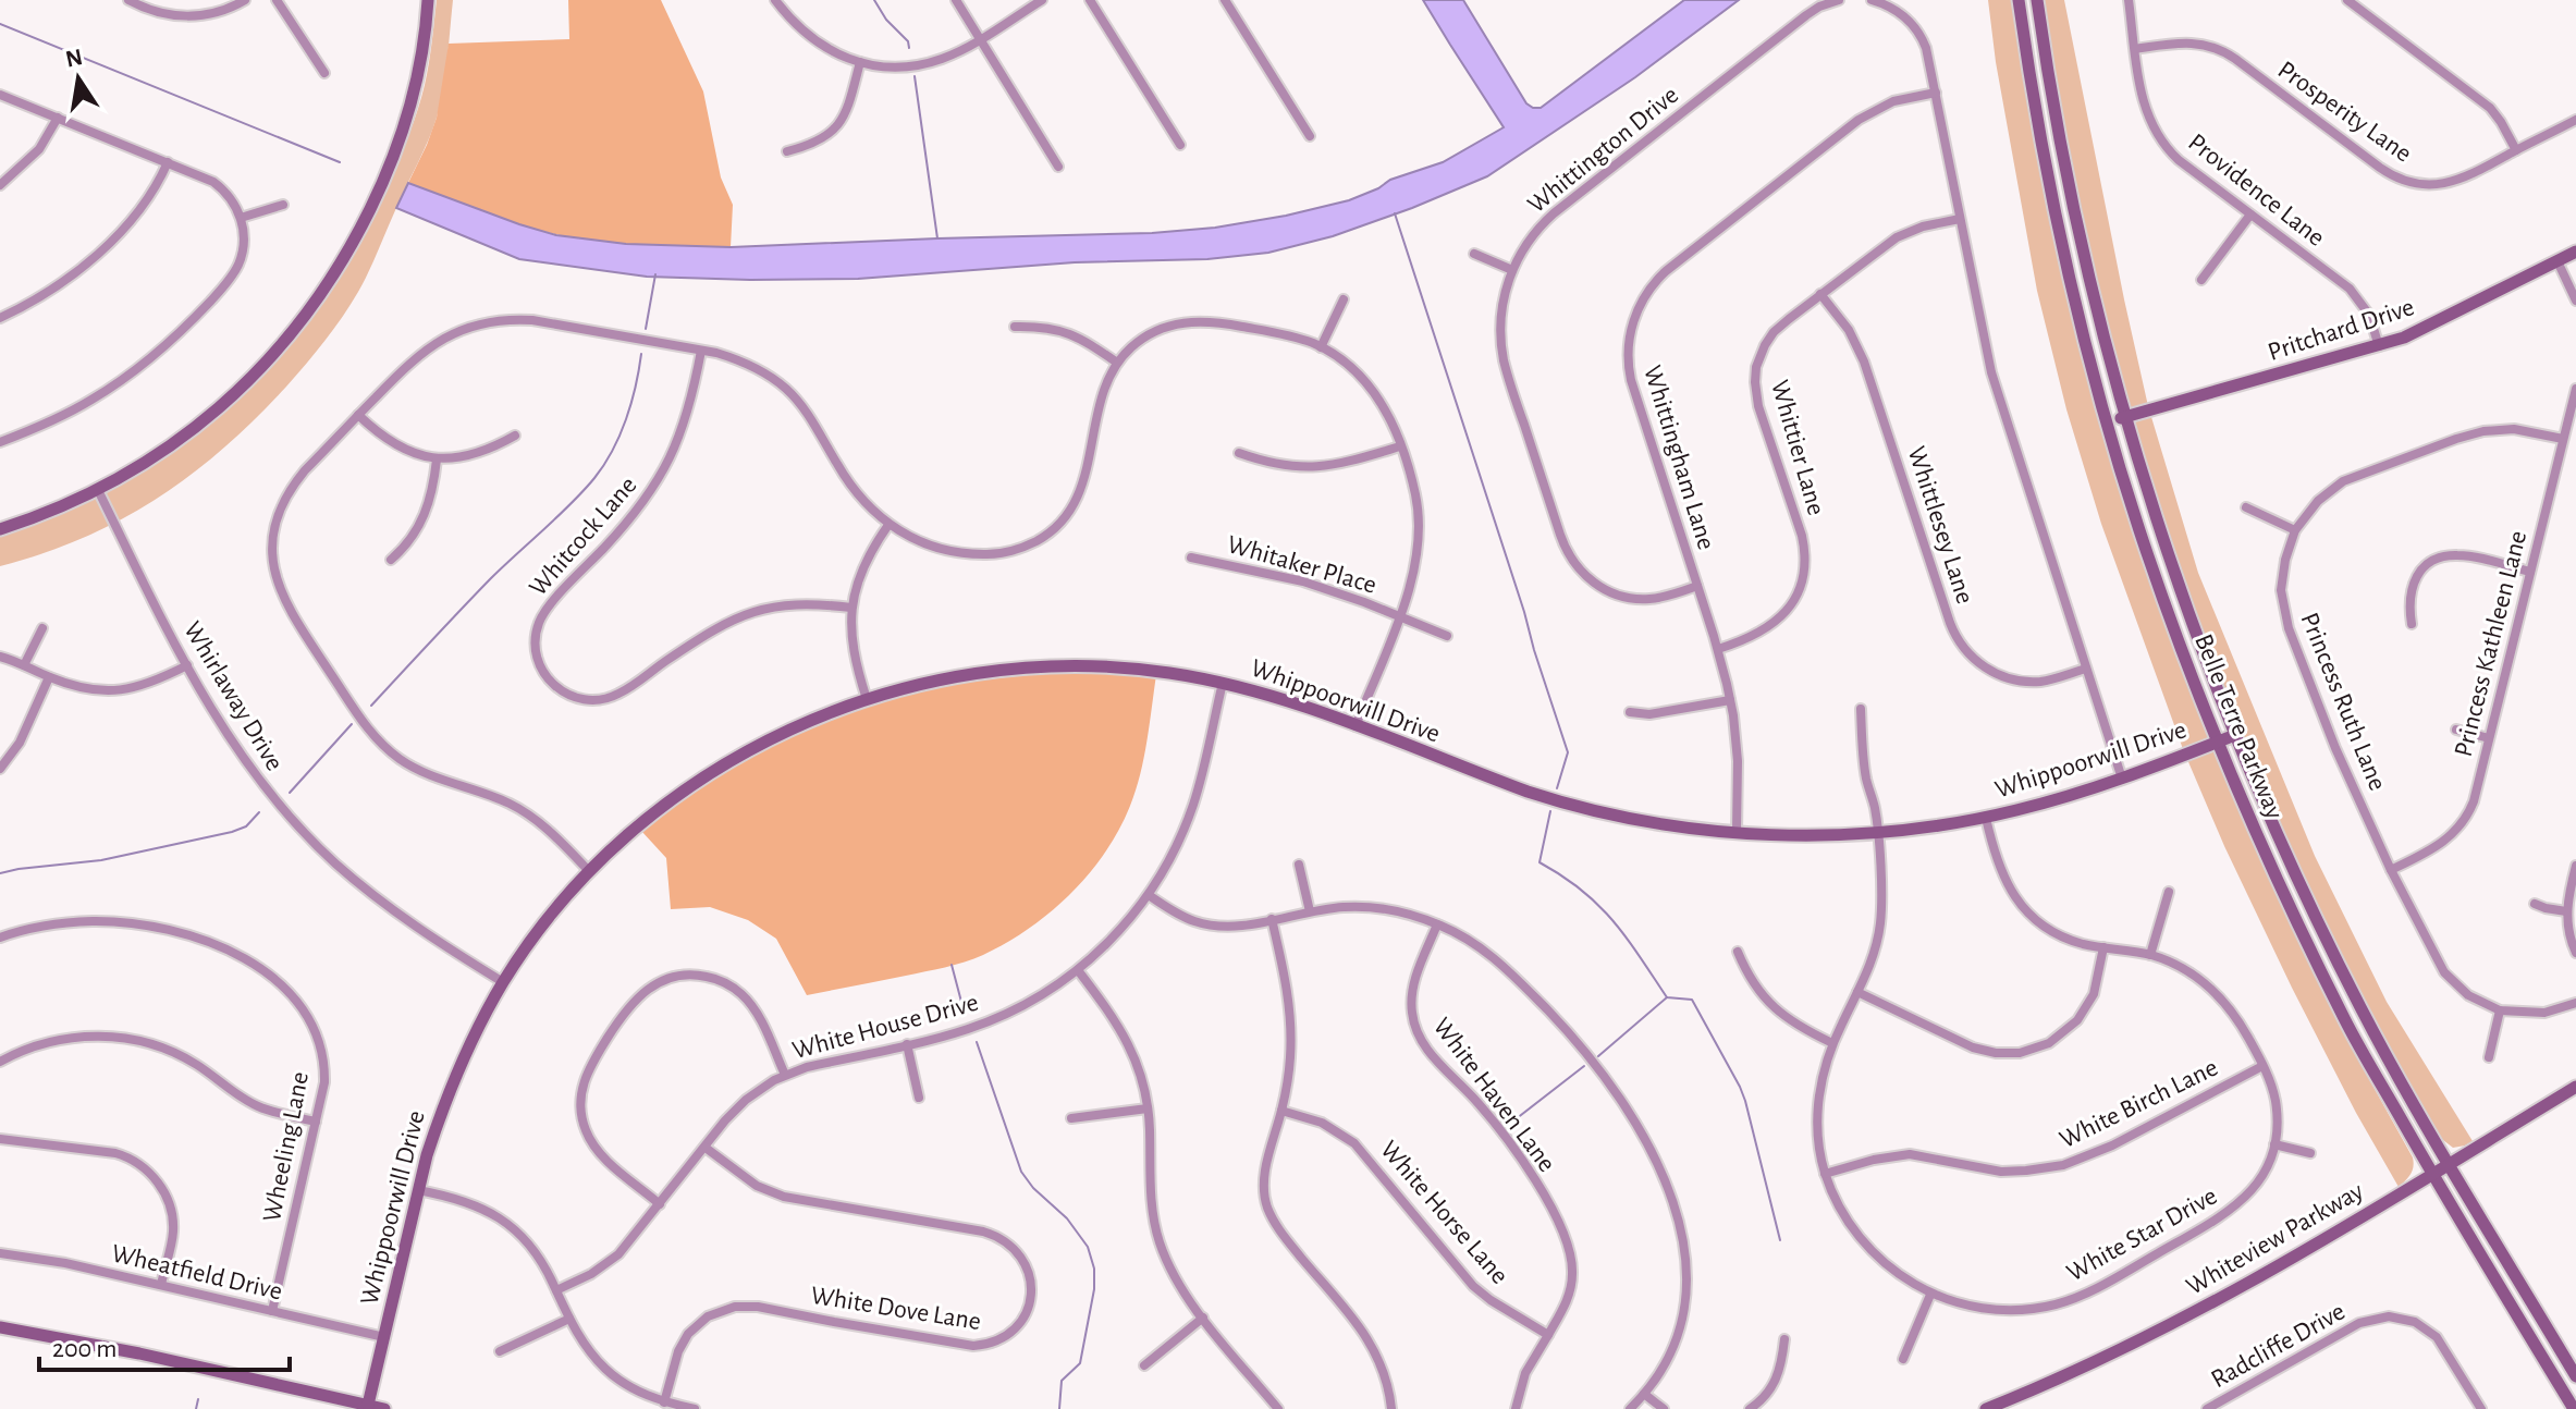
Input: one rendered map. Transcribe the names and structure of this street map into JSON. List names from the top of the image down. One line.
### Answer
{"streets":{"street":["Prosperity Lane","Whittington Drive","Providence Lane","Pritchard Drive","Whittier Lane","Whittingham Lane","Whittlesey Lane","Whitcock Lane","Whitaker Place","Princess Kathleen Lane","Whirlaway Drive","Whippoorwill Drive","Princess Ruth Lane","Belle Terre Parkway","White House Drive","White Haven Lane","White Birch Lane","Wheeling Lane","White Horse Lane","White Star Drive","Whiteview Parkway","Wheatfield Drive","White Dove Lane","Radcliffe Drive"]},"crossings":[["Prosperity Lane","Providence Lane"],["Whittington Drive","Whittingham Lane"],["Providence Lane","Pritchard Drive"],["Pritchard Drive","Belle Terre Parkway"],["Whittier Lane","Whittingham Lane"],["Whittier Lane","Whittlesey Lane"],["Whittingham Lane","Whippoorwill Drive"],["Princess Kathleen Lane","Princess Ruth Lane"],["Whirlaway Drive","Whippoorwill Drive"],["Whippoorwill Drive","Belle Terre Parkway"],["Whippoorwill Drive","White House Drive"],["Whippoorwill Drive","White Star Drive"],["Whippoorwill Drive","Wheatfield Drive"],["Belle Terre Parkway","Whiteview Parkway"],["White House Drive","White Dove Lane"],["White Haven Lane","White Horse Lane"],["White Birch Lane","White Star Drive"],["Wheeling Lane","Wheatfield Drive"]],"scale_bar":"200 m","north":"top"}
